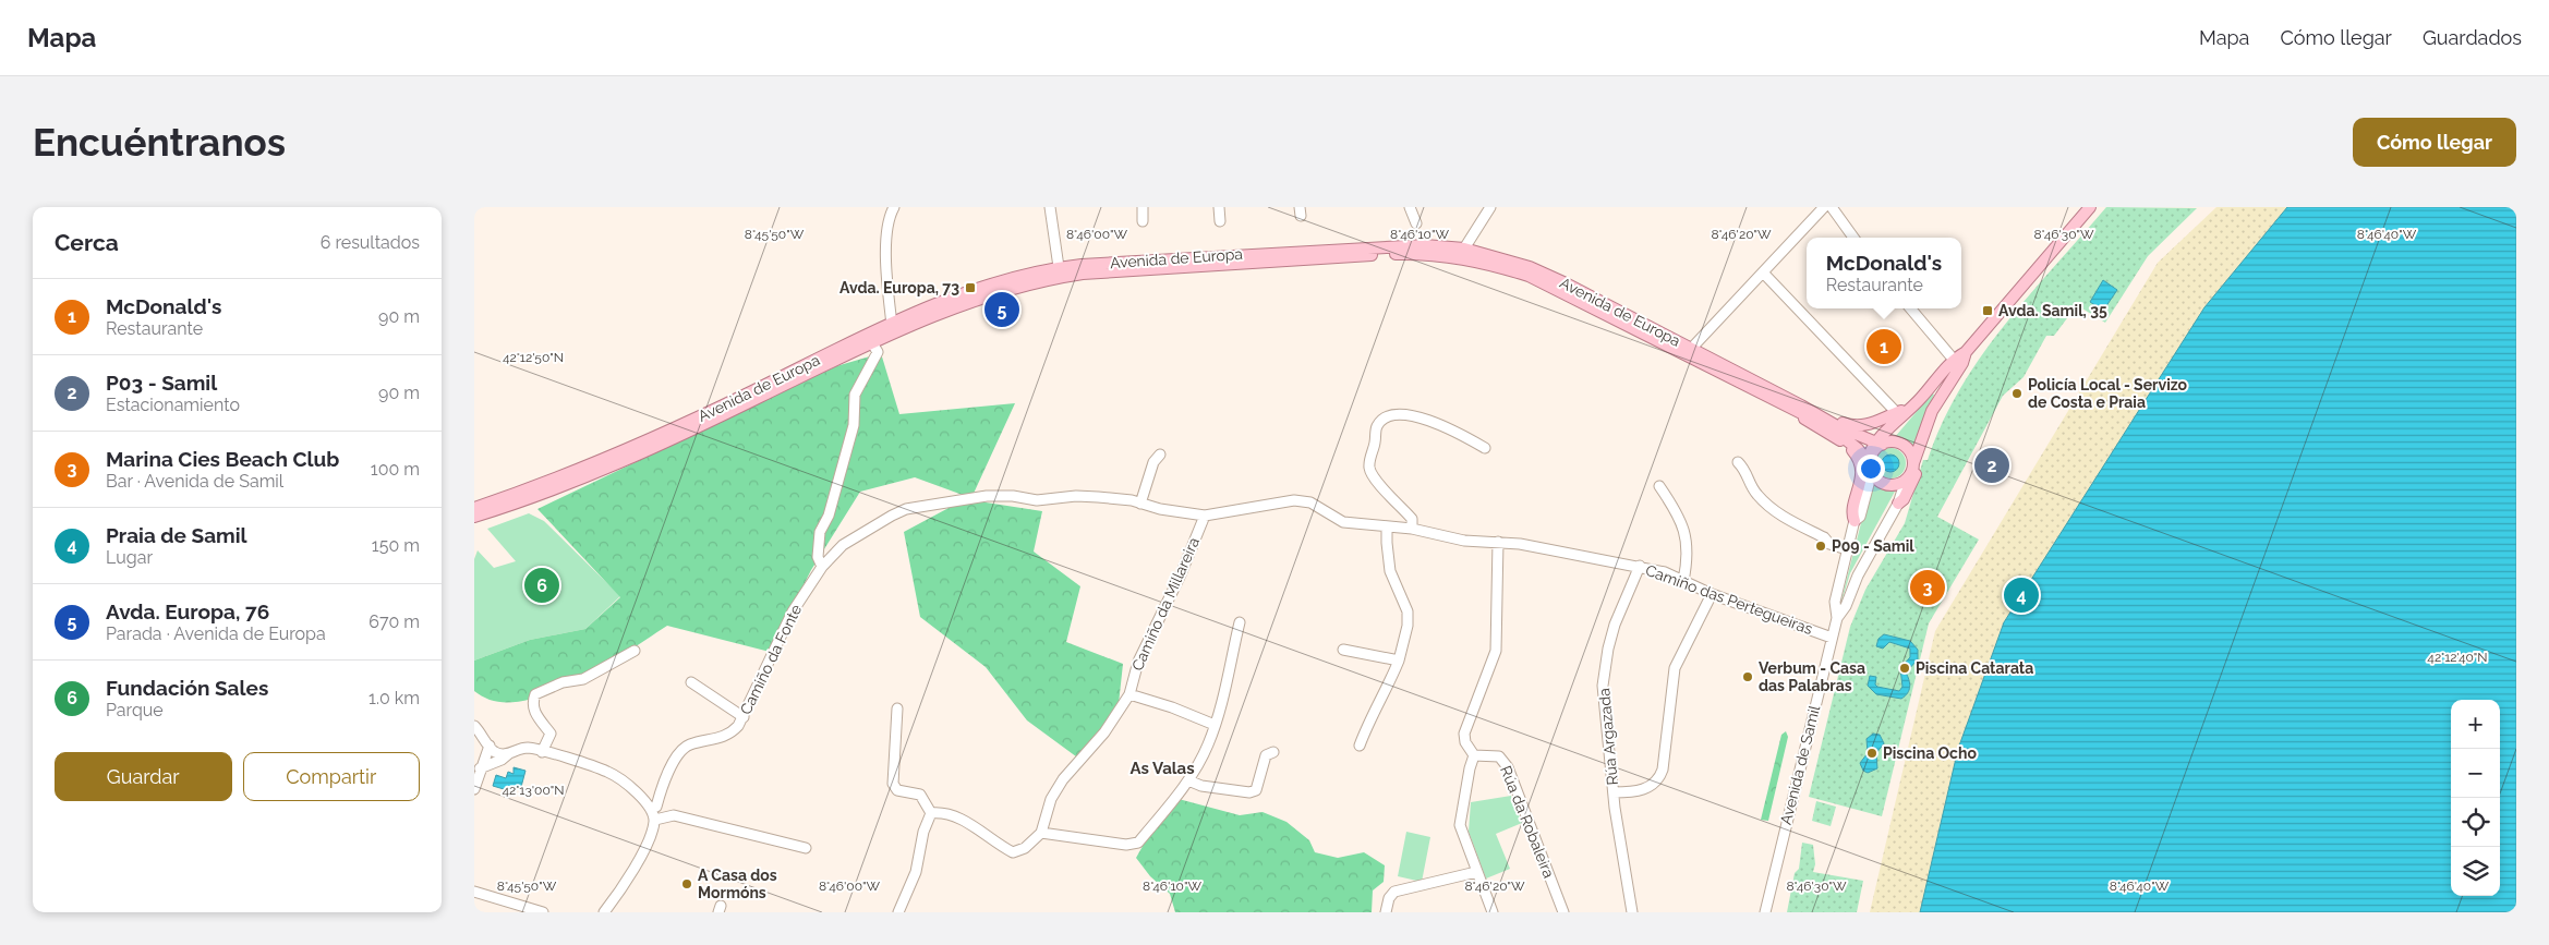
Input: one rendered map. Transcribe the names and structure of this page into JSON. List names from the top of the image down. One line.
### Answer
{"streets":{"main road":["Avenida de Europa","Avenida de Samil"],"street":["Camiño das Pertegueiras","Camiño da Millareira","Camiño da Fonte","Rúa Argazada","Rúa da Robaleira"]},"crossings":[["Avenida de Europa","Avenida de Samil"],["Camiño das Pertegueiras","Camiño da Millareira"],["Camiño das Pertegueiras","Camiño da Fonte"],["Camiño das Pertegueiras","Rúa Argazada"],["Camiño das Pertegueiras","Avenida de Samil"]],"districts":["As Valas"],"places":{"transit":["Avda. Europa, 73","Avda. Samil, 35"],"other":["Policía Local - Servizo de Costa e Praia","P09 - Samil","Piscina Catarata","Verbum - Casa das Palabras","Piscina Ocho","A Casa dos Mormóns"]},"page":{"header":"Mapa","nav":["Mapa","Cómo llegar","Guardados"],"buttons":["Cómo llegar",["Guardar","Compartir"]],"title":"Encuéntranos","heading":["Cerca","6 resultados"],"popup":["McDonald's","Restaurante"],"list":[{"mark":"1","name":"McDonald's","note":"Restaurante","value":"90 m"},{"mark":"2","name":"P03 - Samil","note":"Estacionamiento","value":"90 m"},{"mark":"3","name":"Marina Cies Beach Club","note":"Bar · Avenida de Samil","value":"100 m"},{"mark":"4","name":"Praia de Samil","note":"Lugar","value":"150 m"},{"mark":"5","name":"Avda. Europa, 76","note":"Parada · Avenida de Europa","value":"670 m"},{"mark":"6","name":"Fundación Sales","note":"Parque","value":"1.0 km"}],"pins":["5","1","2","6","3","4"],"map_buttons":["+","−"]},"coordinates":["8°46'40\"W","8°45'50\"W","8°46'00\"W","8°46'10\"W","8°46'20\"W","8°46'30\"W","42°12'50\"N","42°12'40\"N","42°13'00\"N"]}
